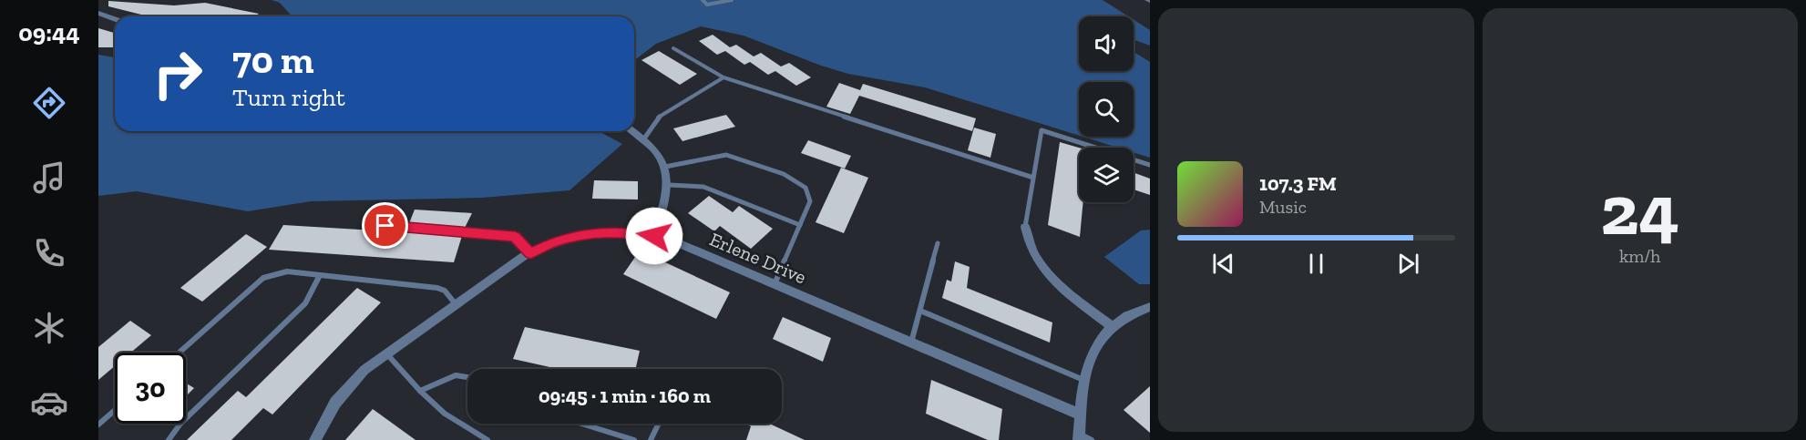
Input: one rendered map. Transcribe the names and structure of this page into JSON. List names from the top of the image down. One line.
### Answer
{"streets":{"street":["Erlene Drive"]},"page":{"tabs":"09:44","tile":["24","km/h"],"turn":["70 m","Turn right"],"song":["107.3 FM","Music"],"limit":"30","trip":"09:45 · 1 min · 160 m"}}
